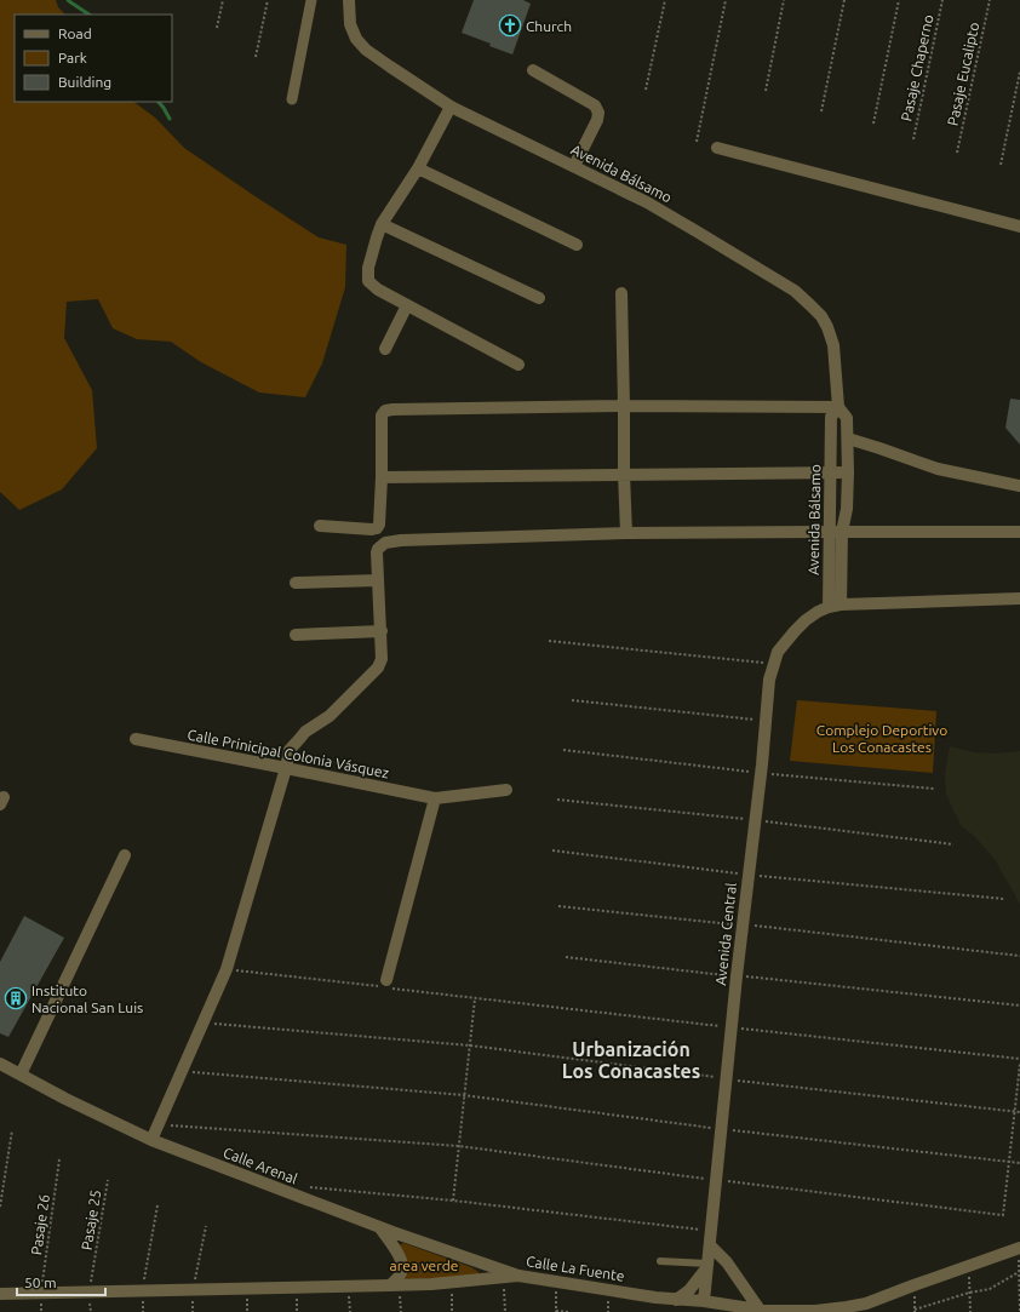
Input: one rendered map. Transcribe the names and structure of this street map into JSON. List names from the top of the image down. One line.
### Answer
{"streets":{"street":["Avenida Bálsamo","Calle Prinicipal Colonia Vásquez","Avenida Central","Calle Arenal","Calle La Fuente"],"path":["Pasaje Chaperno","Pasaje Eucalipto","Pasaje 25","Pasaje 26"]},"crossings":[["Avenida Bálsamo","Avenida Central"],["Avenida Central","Calle La Fuente"],["Calle Arenal","Calle La Fuente"],["Pasaje 25","Calle La Fuente"],["Pasaje 26","Calle La Fuente"]],"districts":["Urbanización Los Conacastes"],"parks":["Complejo Deportivo Los Conacastes","area verde"],"places":{"church":["Church"],"building":["Instituto Nacional San Luis"]},"legend":["Road","Park","Building"],"scale_bar":"50 m"}
